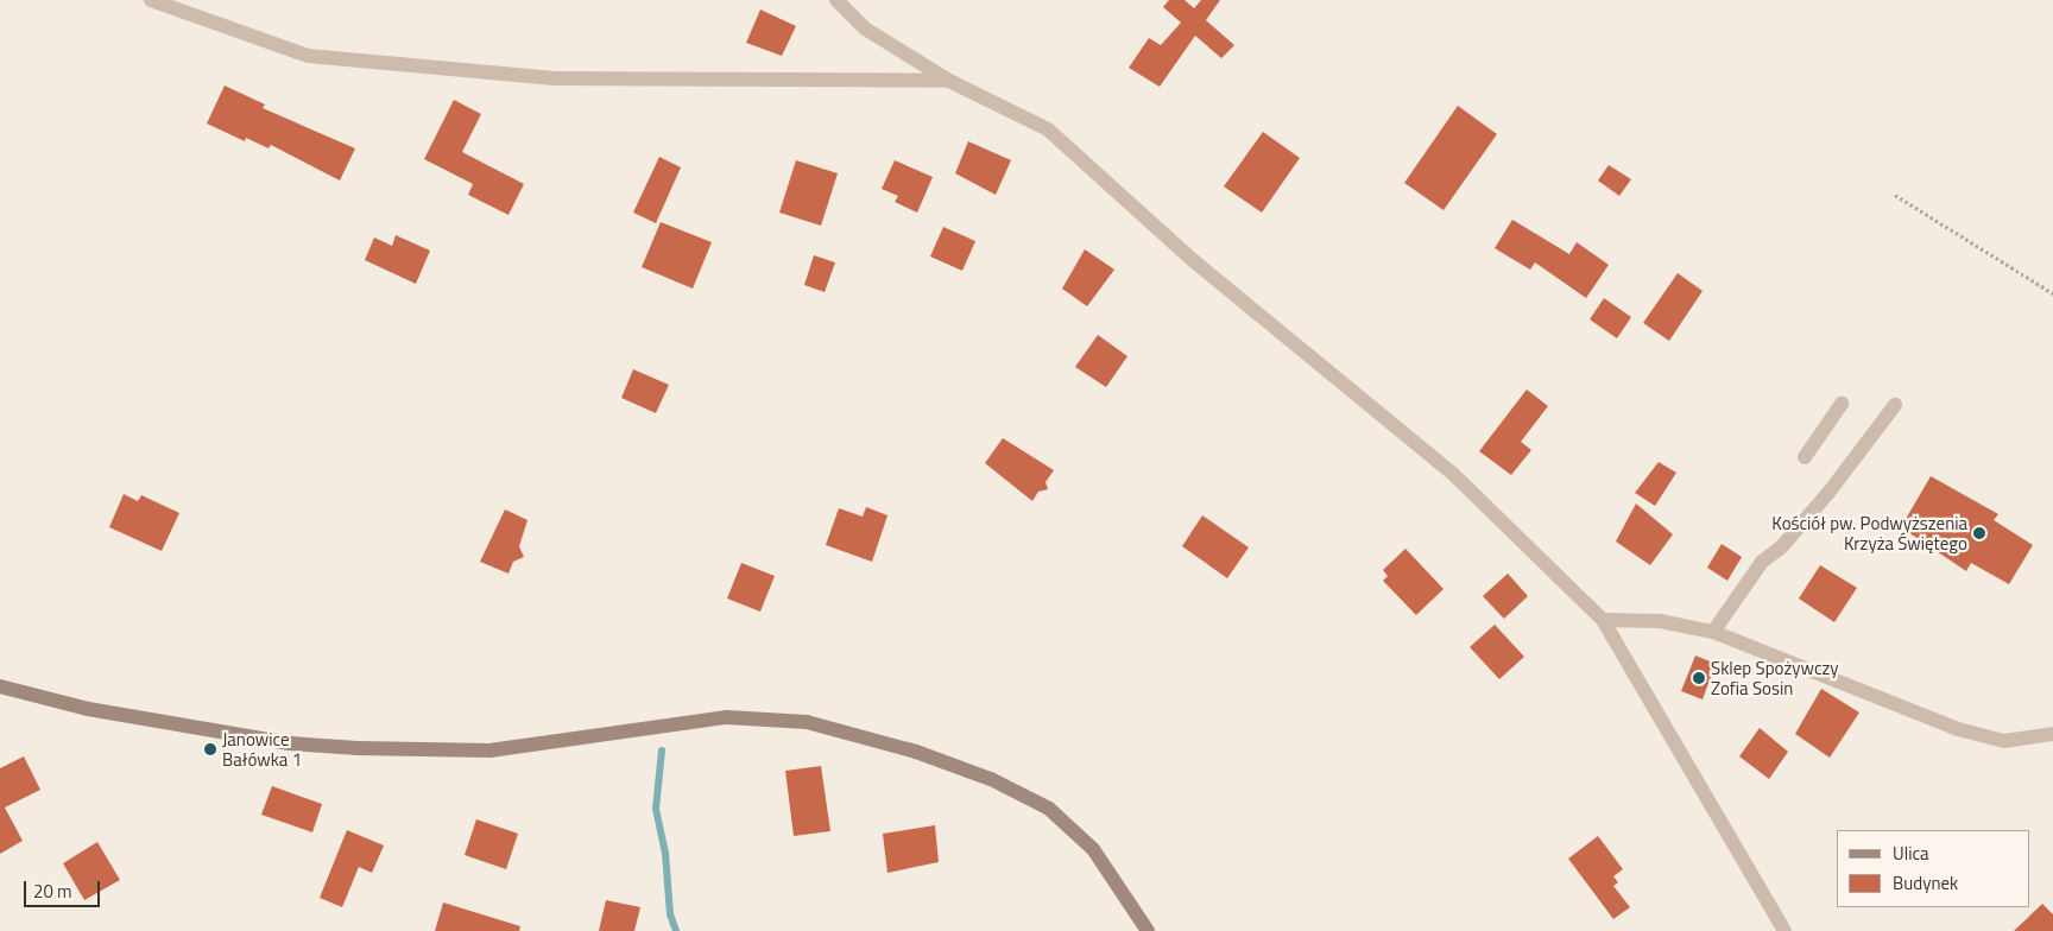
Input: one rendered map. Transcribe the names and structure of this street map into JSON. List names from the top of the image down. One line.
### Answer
{"places":["Kościół pw. Podwyższenia Krzyża Świętego","Sklep Spożywczy Zofia Sosin","Janowice Bałówka 1"],"legend":["Ulica","Budynek"],"scale_bar":"20 m"}
